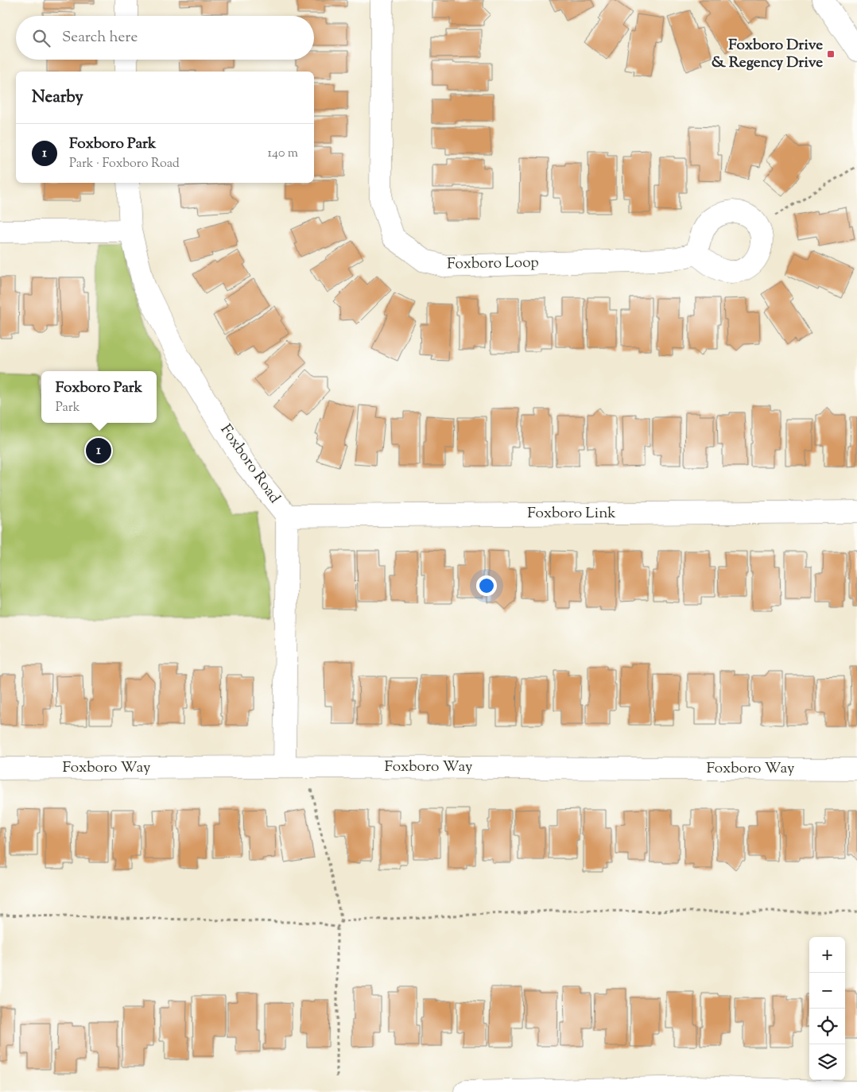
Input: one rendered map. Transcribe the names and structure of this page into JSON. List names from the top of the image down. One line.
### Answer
{"streets":{"street":["Foxboro Loop","Foxboro Road","Foxboro Link","Foxboro Way"]},"crossings":[["Foxboro Road","Foxboro Link"],["Foxboro Road","Foxboro Way"]],"places":{"transit":["Foxboro Drive & Regency Drive"]},"page":{"search":"Search here","heading":"Nearby","list":[{"mark":"1","name":"Foxboro Park","note":"Park · Foxboro Road","value":"140 m"}],"popup":["Foxboro Park","Park"],"pins":"1","map_buttons":["+","−"]}}
